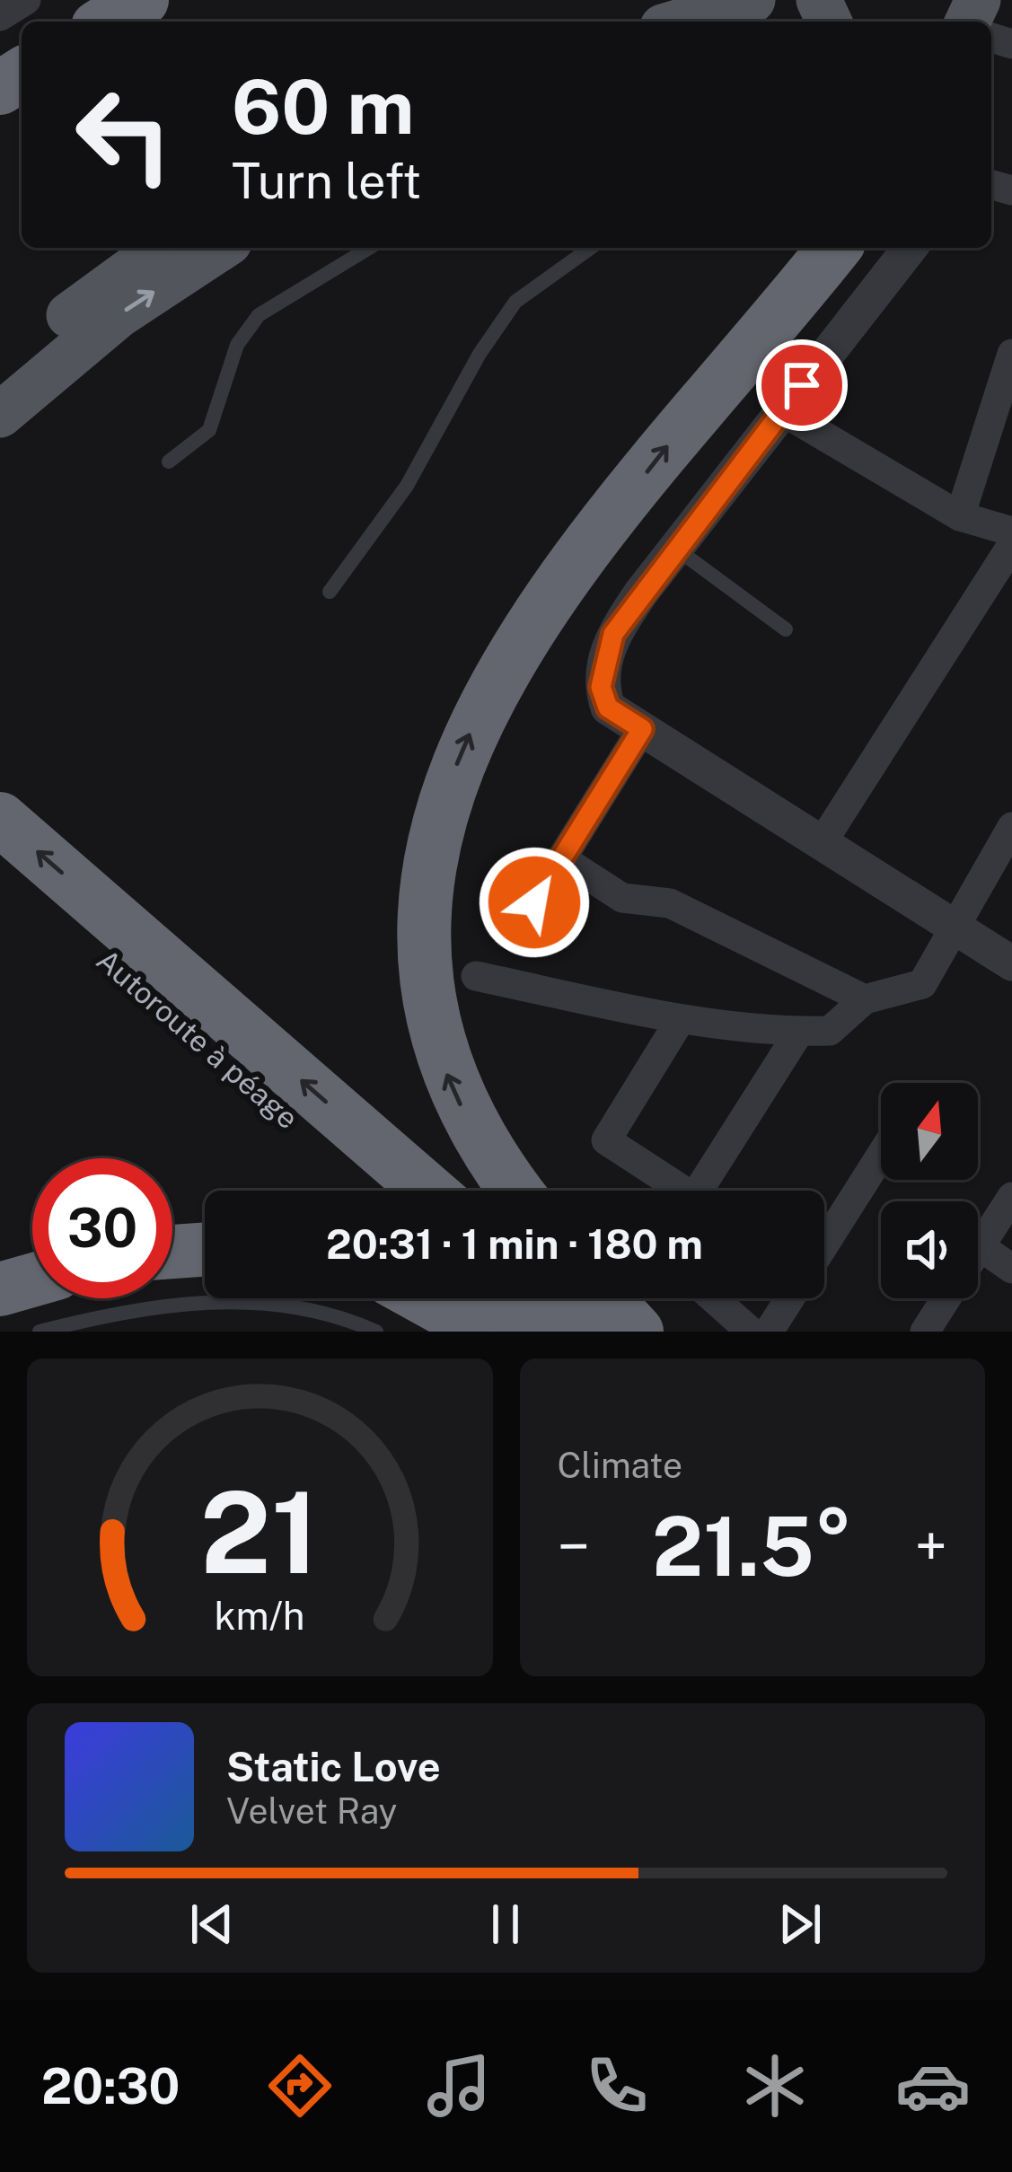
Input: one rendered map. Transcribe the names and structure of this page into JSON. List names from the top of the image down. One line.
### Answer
{"streets":{"highway":["Autoroute à péage"]},"north":"top","page":{"turn":["60 m","Turn left"],"limit":"30","trip":"20:31 · 1 min · 180 m","tile":"Climate","heat":["−","21.5°","+"],"song":["Static Love","Velvet Ray"],"tabs":"20:30","gauge":["21","km/h"]}}
